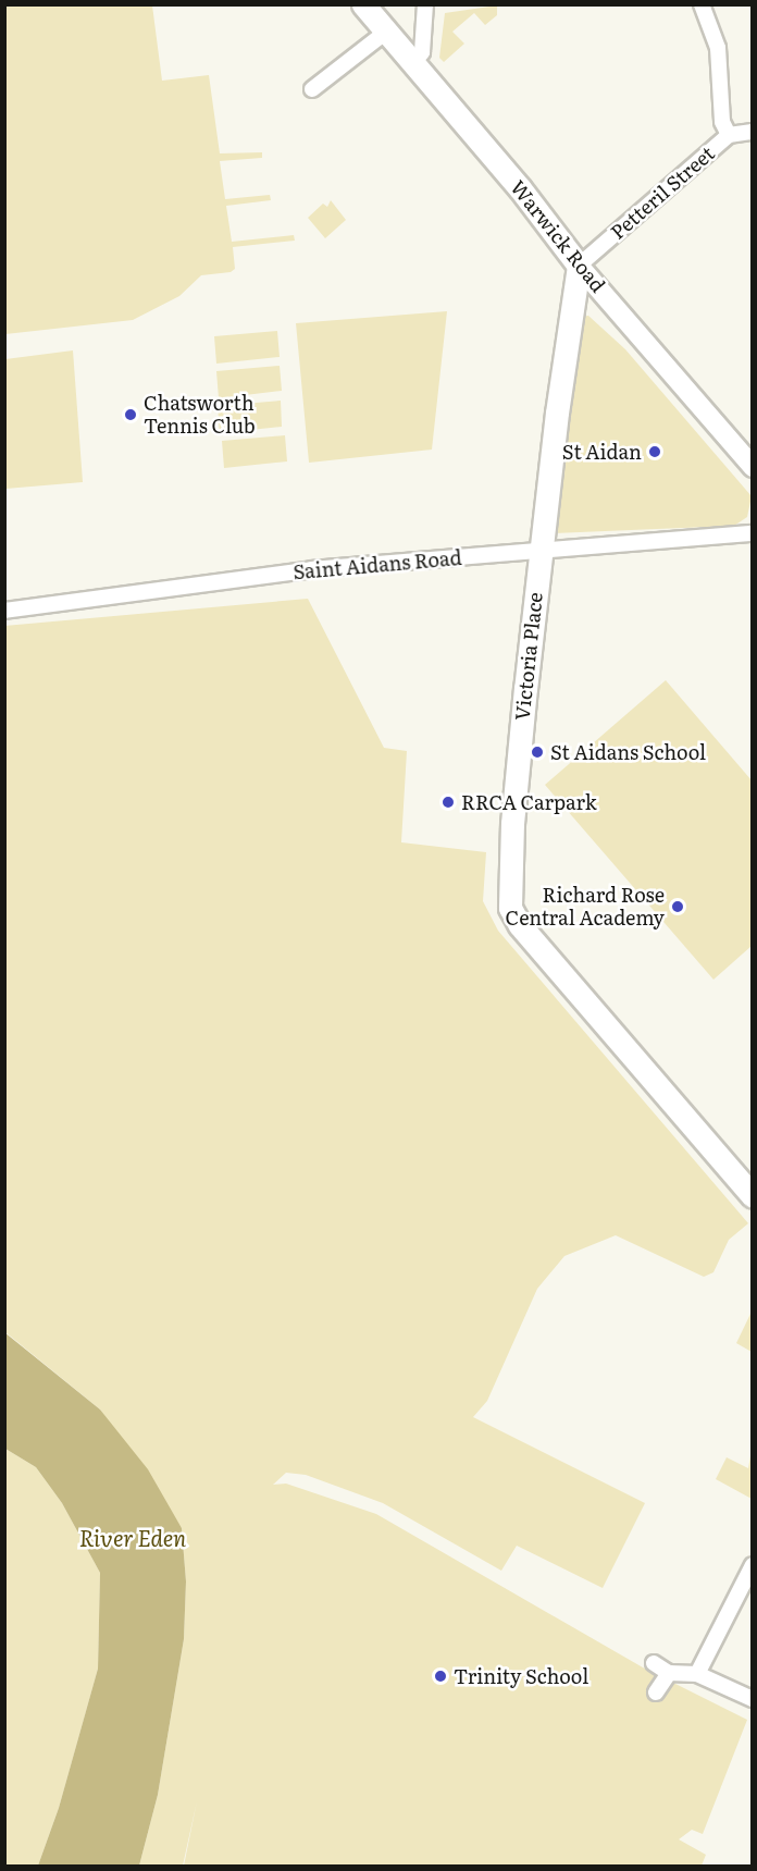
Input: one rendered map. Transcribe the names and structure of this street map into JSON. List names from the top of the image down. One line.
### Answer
{"streets":{"main road":["Warwick Road","Victoria Place"],"street":["Petteril Street","Saint Aidans Road"]},"crossings":[["Petteril Street","Warwick Road"],["Petteril Street","Victoria Place"],["Warwick Road","Victoria Place"],["Saint Aidans Road","Victoria Place"]],"water":["River Eden"],"places":["Chatsworth Tennis Club","St Aidan","St Aidans School","RRCA Carpark","Richard Rose Central Academy","Trinity School"]}
